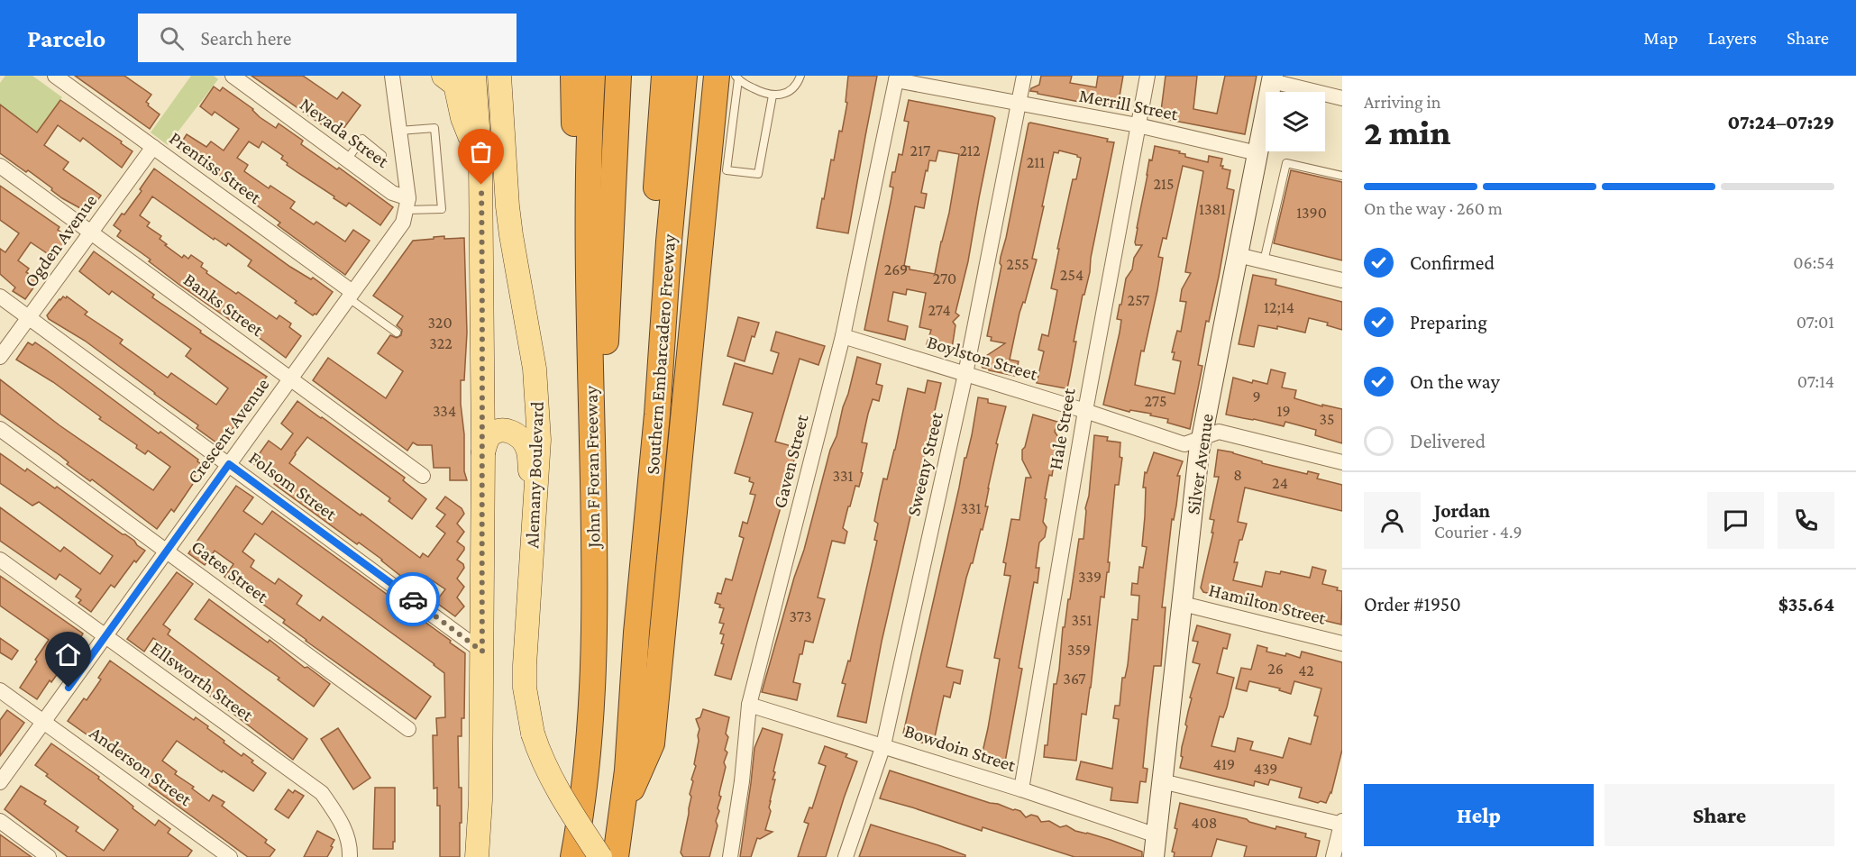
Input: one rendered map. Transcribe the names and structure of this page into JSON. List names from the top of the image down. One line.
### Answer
{"streets":{"highway":["Southern Embarcadero Freeway","John F Foran Freeway"],"main road":["Silver Avenue","Alemany Boulevard"],"street":["Merrill Street","Nevada Street","Prentiss Street","Ogden Avenue","Banks Street","Boylston Street","Hale Street","Crescent Avenue","Gaven Street","Sweeny Street","Folsom Street","Gates Street","Hamilton Street","Ellsworth Street","Bowdoin Street","Anderson Street"]},"crossings":[["Merrill Street","Hale Street"],["Merrill Street","Gaven Street"],["Merrill Street","Sweeny Street"],["Merrill Street","Silver Avenue"],["Nevada Street","Crescent Avenue"],["Prentiss Street","Ogden Avenue"],["Prentiss Street","Crescent Avenue"],["Ogden Avenue","Banks Street"],["Ogden Avenue","Folsom Street"],["Banks Street","Crescent Avenue"],["Boylston Street","Hale Street"],["Boylston Street","Gaven Street"],["Boylston Street","Sweeny Street"],["Boylston Street","Silver Avenue"],["Hale Street","Bowdoin Street"],["Crescent Avenue","Folsom Street"],["Crescent Avenue","Gates Street"],["Crescent Avenue","Ellsworth Street"],["Crescent Avenue","Anderson Street"],["Gaven Street","Bowdoin Street"],["Sweeny Street","Bowdoin Street"],["Silver Avenue","Hamilton Street"],["Silver Avenue","Bowdoin Street"]],"house_numbers":["217","212","211","215","1381","1390","255","269","254","270","257","12;14","274","320","322","9","275","334","19","35","8","331","24","331","339","373","351","359","26","42","367","419","439","408"],"page":{"header":"Parcelo","search":"Search here","nav":["Map","Layers","Share"],"heading":["2 min","Arriving in","07:24–07:29"],"panel":["Jordan","Courier · 4.9","Order #1950","$35.64"],"bar":"On the way · 260 m","list":[["Confirmed","06:54"],["Preparing","07:01"],["On the way","07:14"],"Delivered"],"buttons":["Help","Share"]}}
